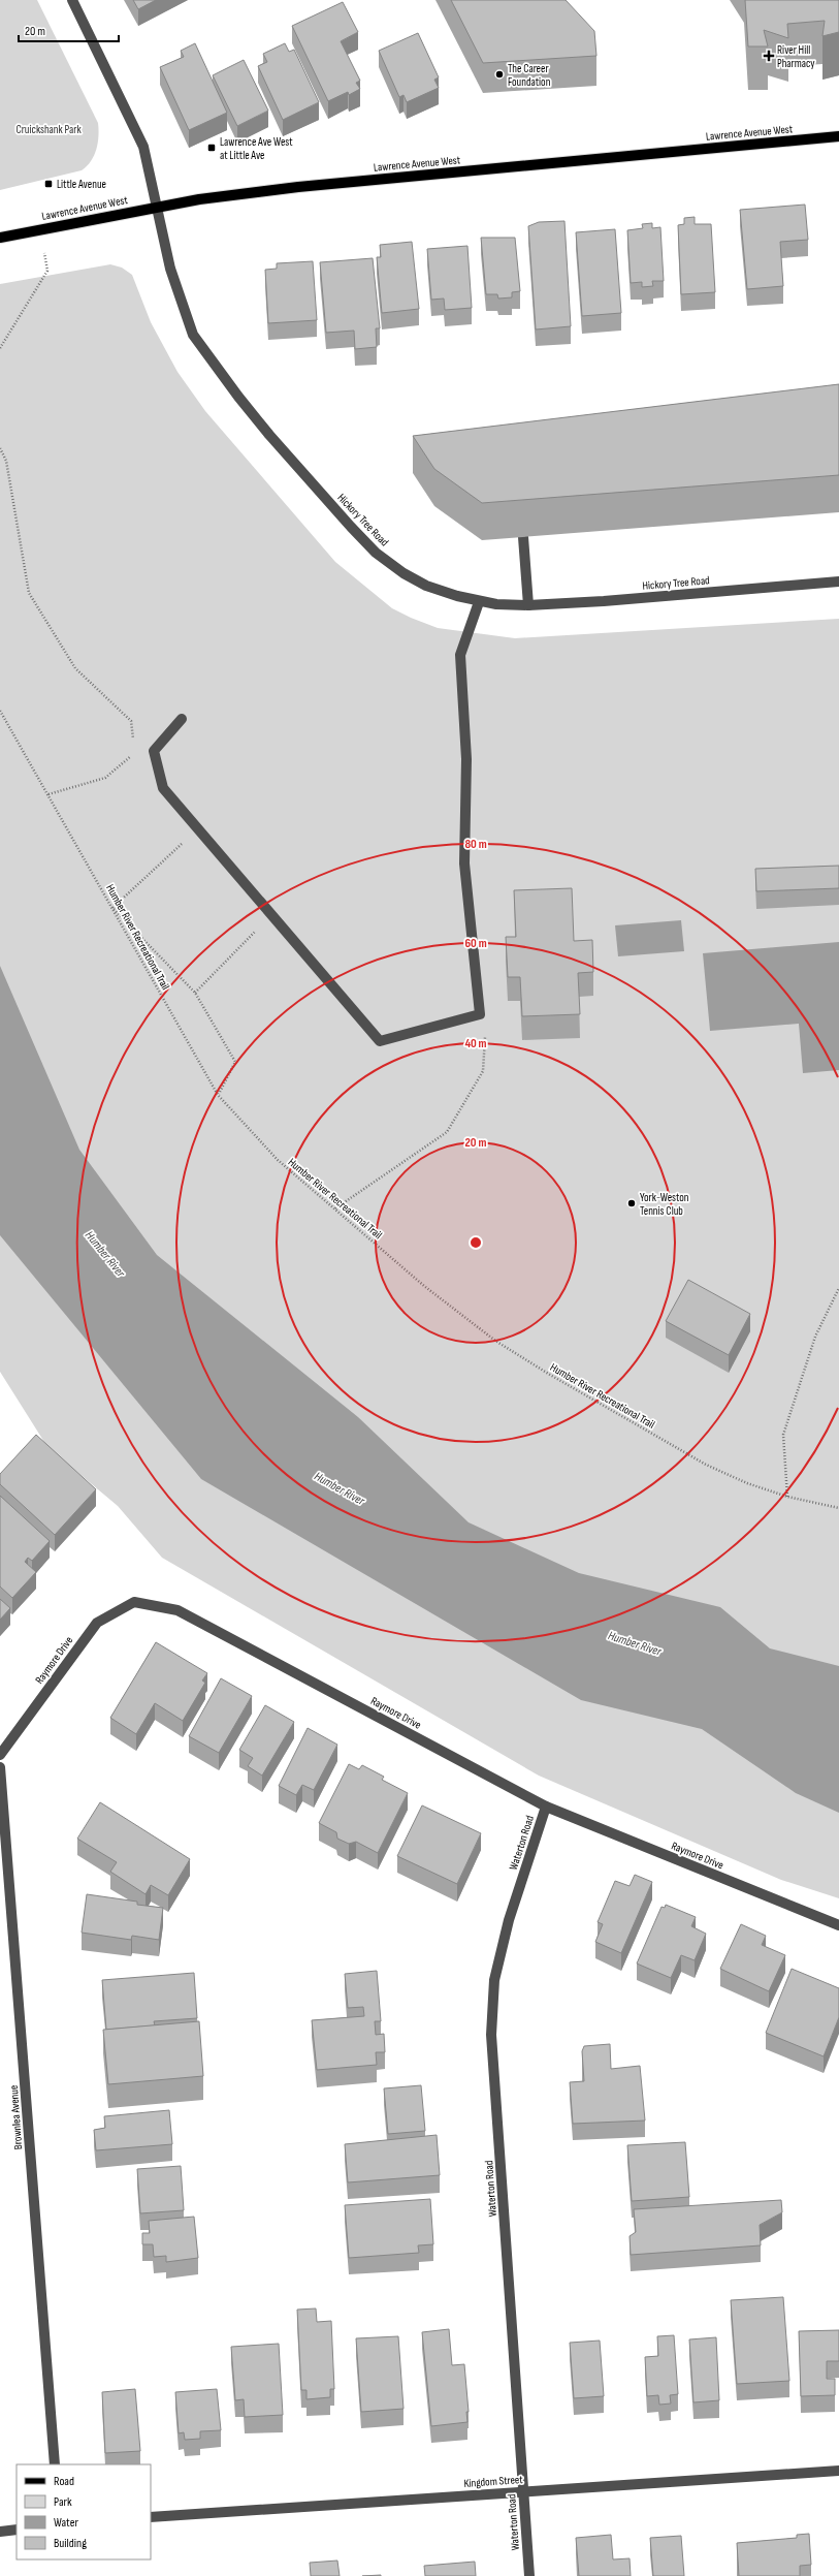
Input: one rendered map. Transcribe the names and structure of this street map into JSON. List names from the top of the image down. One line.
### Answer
{"streets":{"main road":["Lawrence Avenue West"],"street":["Hickory Tree Road","Raymore Drive","Waterton Road","Brownlea Avenue","Kingdom Street"],"path":["Humber River Recreational Trail"]},"crossings":[["Lawrence Avenue West","Hickory Tree Road"],["Raymore Drive","Waterton Road"],["Waterton Road","Kingdom Street"]],"water":["Humber River"],"parks":["Cruickshank Park"],"places":{"health":["River Hill Pharmacy"],"other":["The Career Foundation","York-Weston Tennis Club"],"transit":["Lawrence Ave West at Little Ave","Little Avenue"]},"legend":["Road","Park","Water","Building"],"scale_bar":"20 m","rings":["80 m","60 m","40 m","20 m"]}
